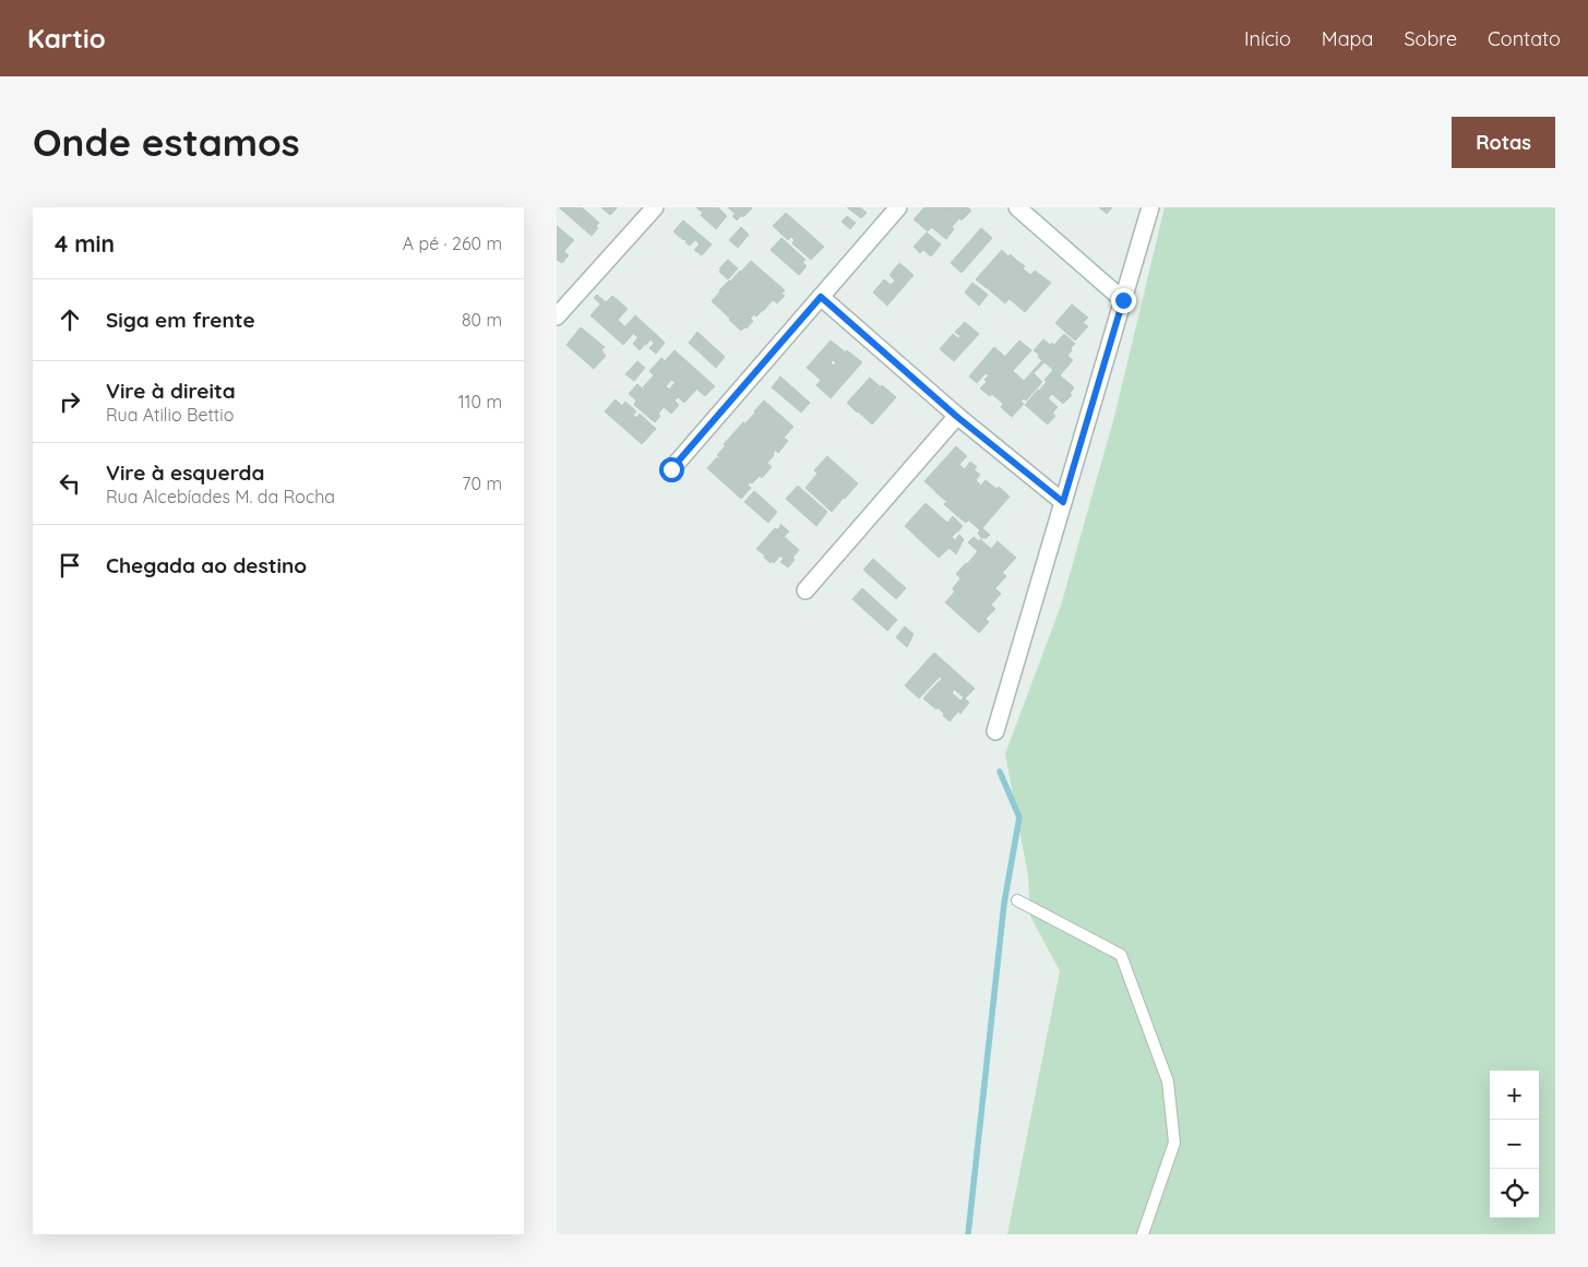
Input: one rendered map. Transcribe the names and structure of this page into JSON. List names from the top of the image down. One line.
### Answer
{"page":{"header":"Kartio","nav":["Início","Mapa","Sobre","Contato"],"buttons":"Rotas","title":"Onde estamos","heading":["4 min","A pé · 260 m"],"list":[["Siga em frente","80 m"],["Vire à direita","Rua Atilio Bettio","110 m"],["Vire à esquerda","Rua Alcebíades M. da Rocha","70 m"],"Chegada ao destino"],"map_buttons":["+","−"]}}
